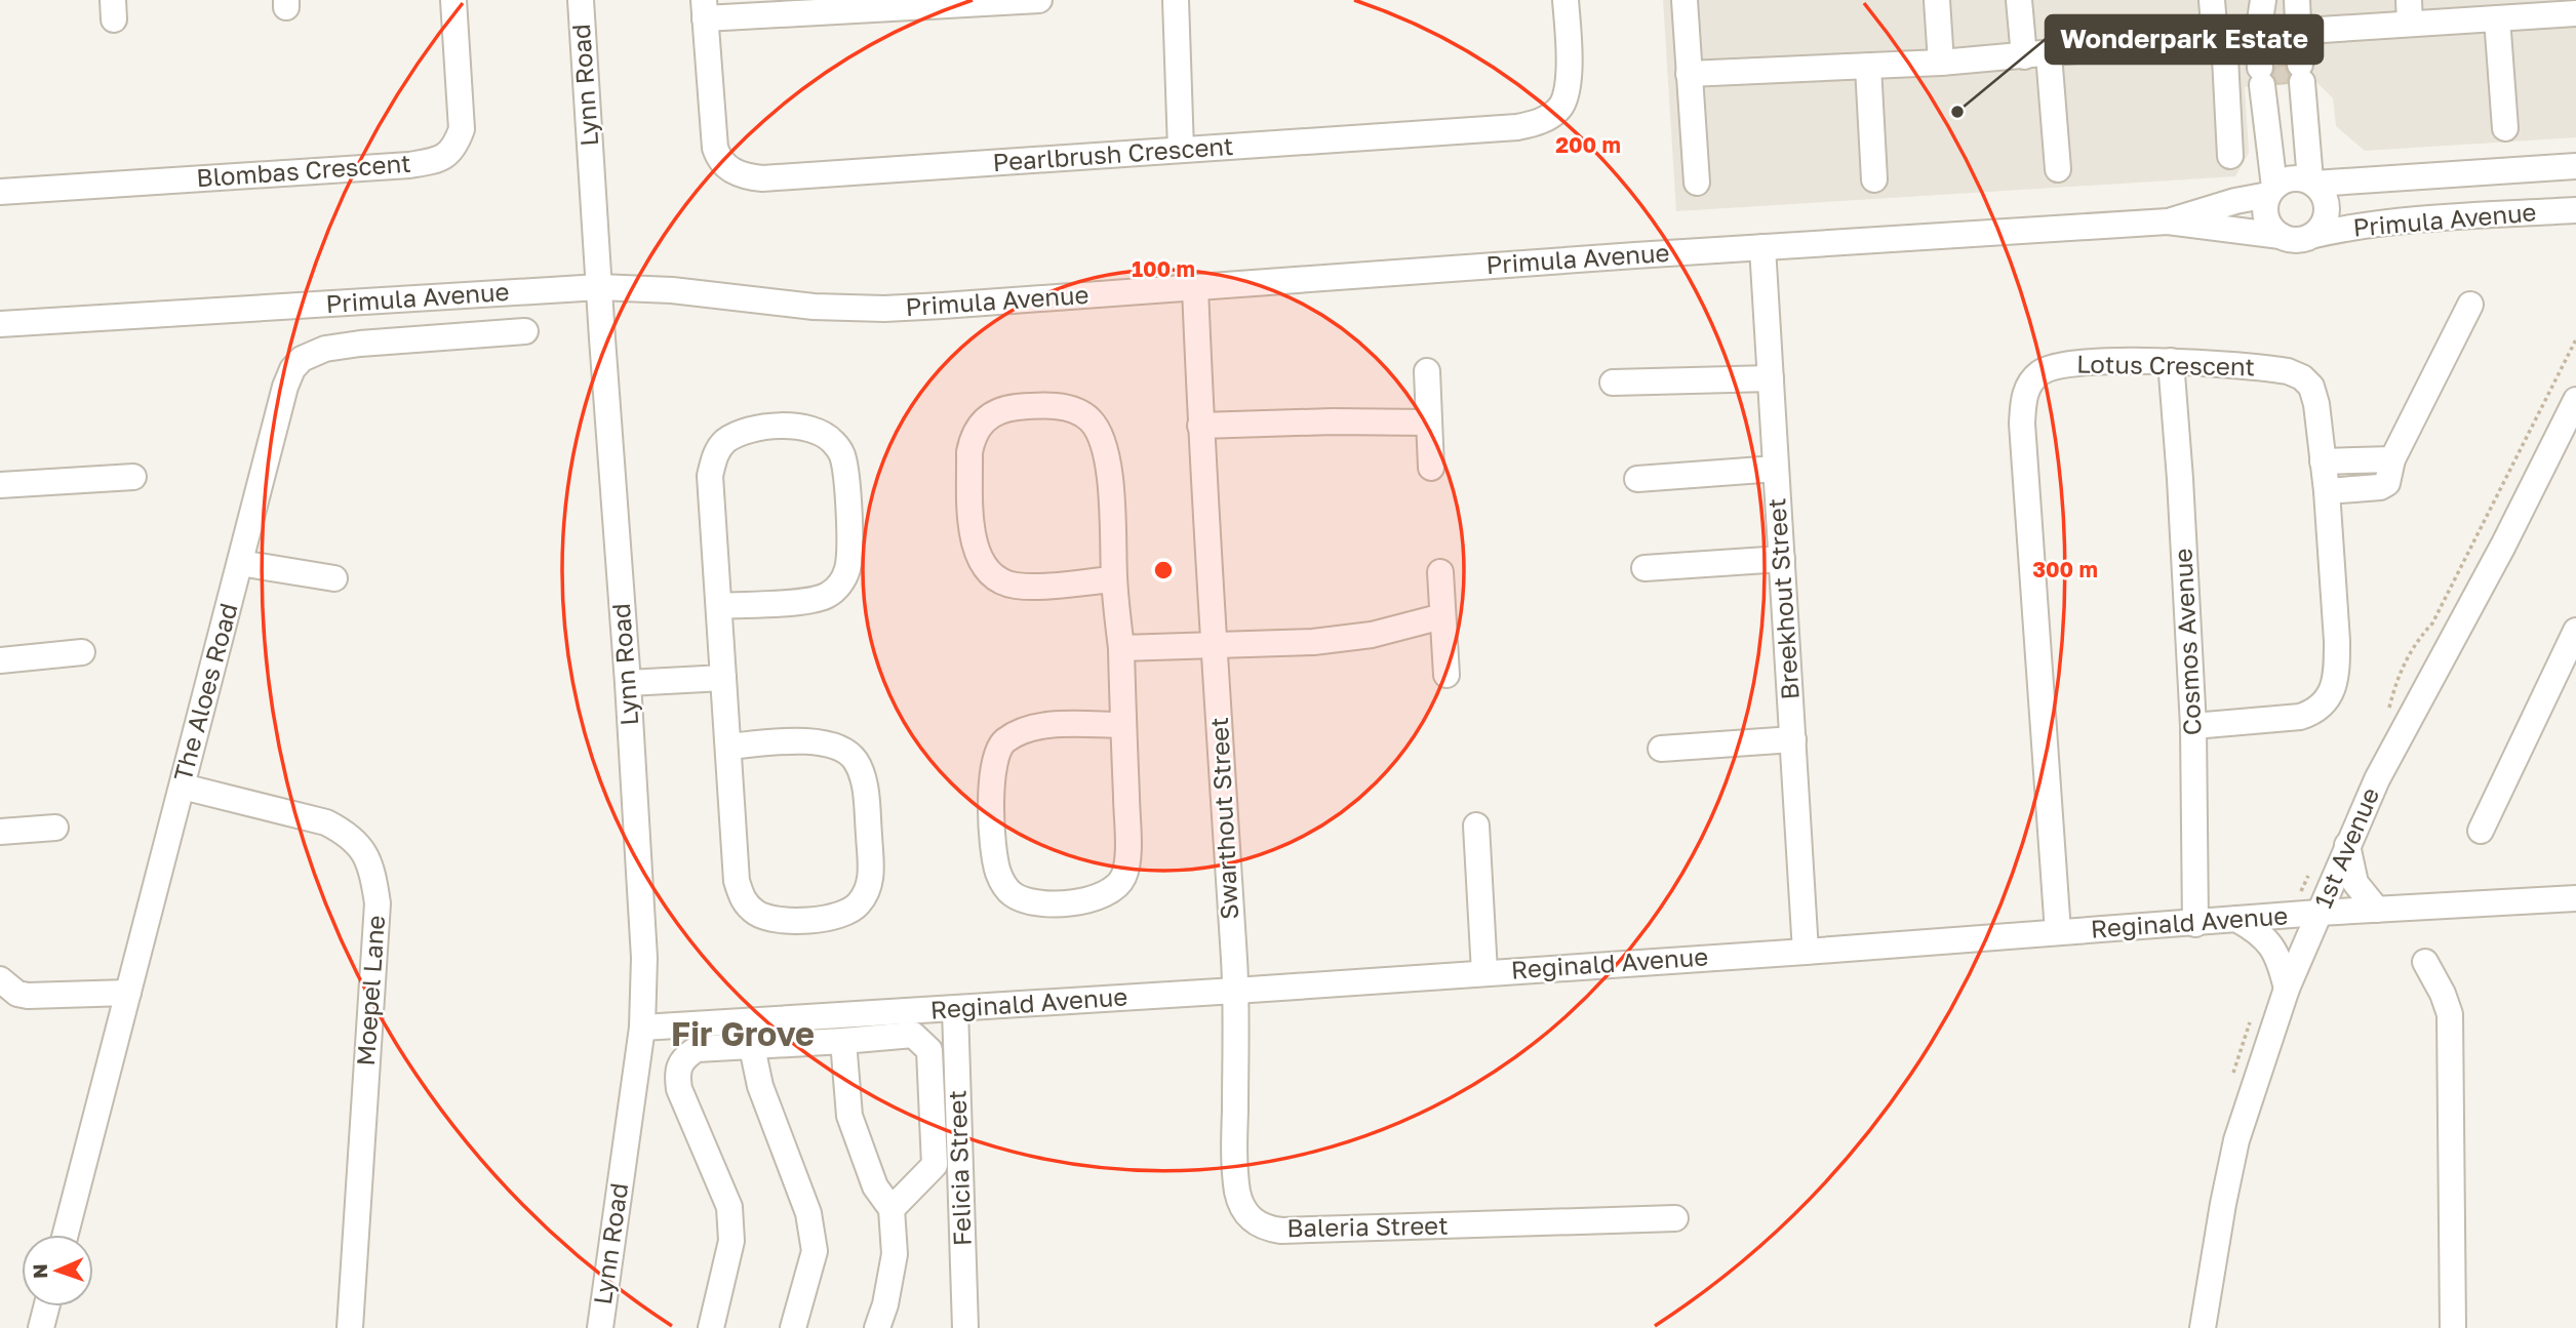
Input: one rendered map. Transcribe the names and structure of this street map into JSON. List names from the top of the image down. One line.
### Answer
{"streets":{"street":["Lynn Road","Pearlbrush Crescent","Blombas Crescent","Primula Avenue","Lotus Crescent","Breekhout Street","Cosmos Avenue","The Aloes Road","Swarthout Street","1st Avenue","Reginald Avenue","Moepel Lane","Felicia Street","Baleria Street"]},"crossings":[["Lynn Road","Primula Avenue"],["Lynn Road","Reginald Avenue"],["Primula Avenue","Breekhout Street"],["Primula Avenue","Swarthout Street"],["Lotus Crescent","Cosmos Avenue"],["Lotus Crescent","Reginald Avenue"],["Breekhout Street","Reginald Avenue"],["Cosmos Avenue","Reginald Avenue"],["The Aloes Road","Moepel Lane"],["Swarthout Street","Reginald Avenue"],["Swarthout Street","Baleria Street"],["1st Avenue","Reginald Avenue"],["Reginald Avenue","Felicia Street"],["Reginald Avenue","Baleria Street"]],"districts":["Fir Grove"],"places":["Wonderpark Estate"],"north":"left","rings":["200 m","100 m","300 m"]}
